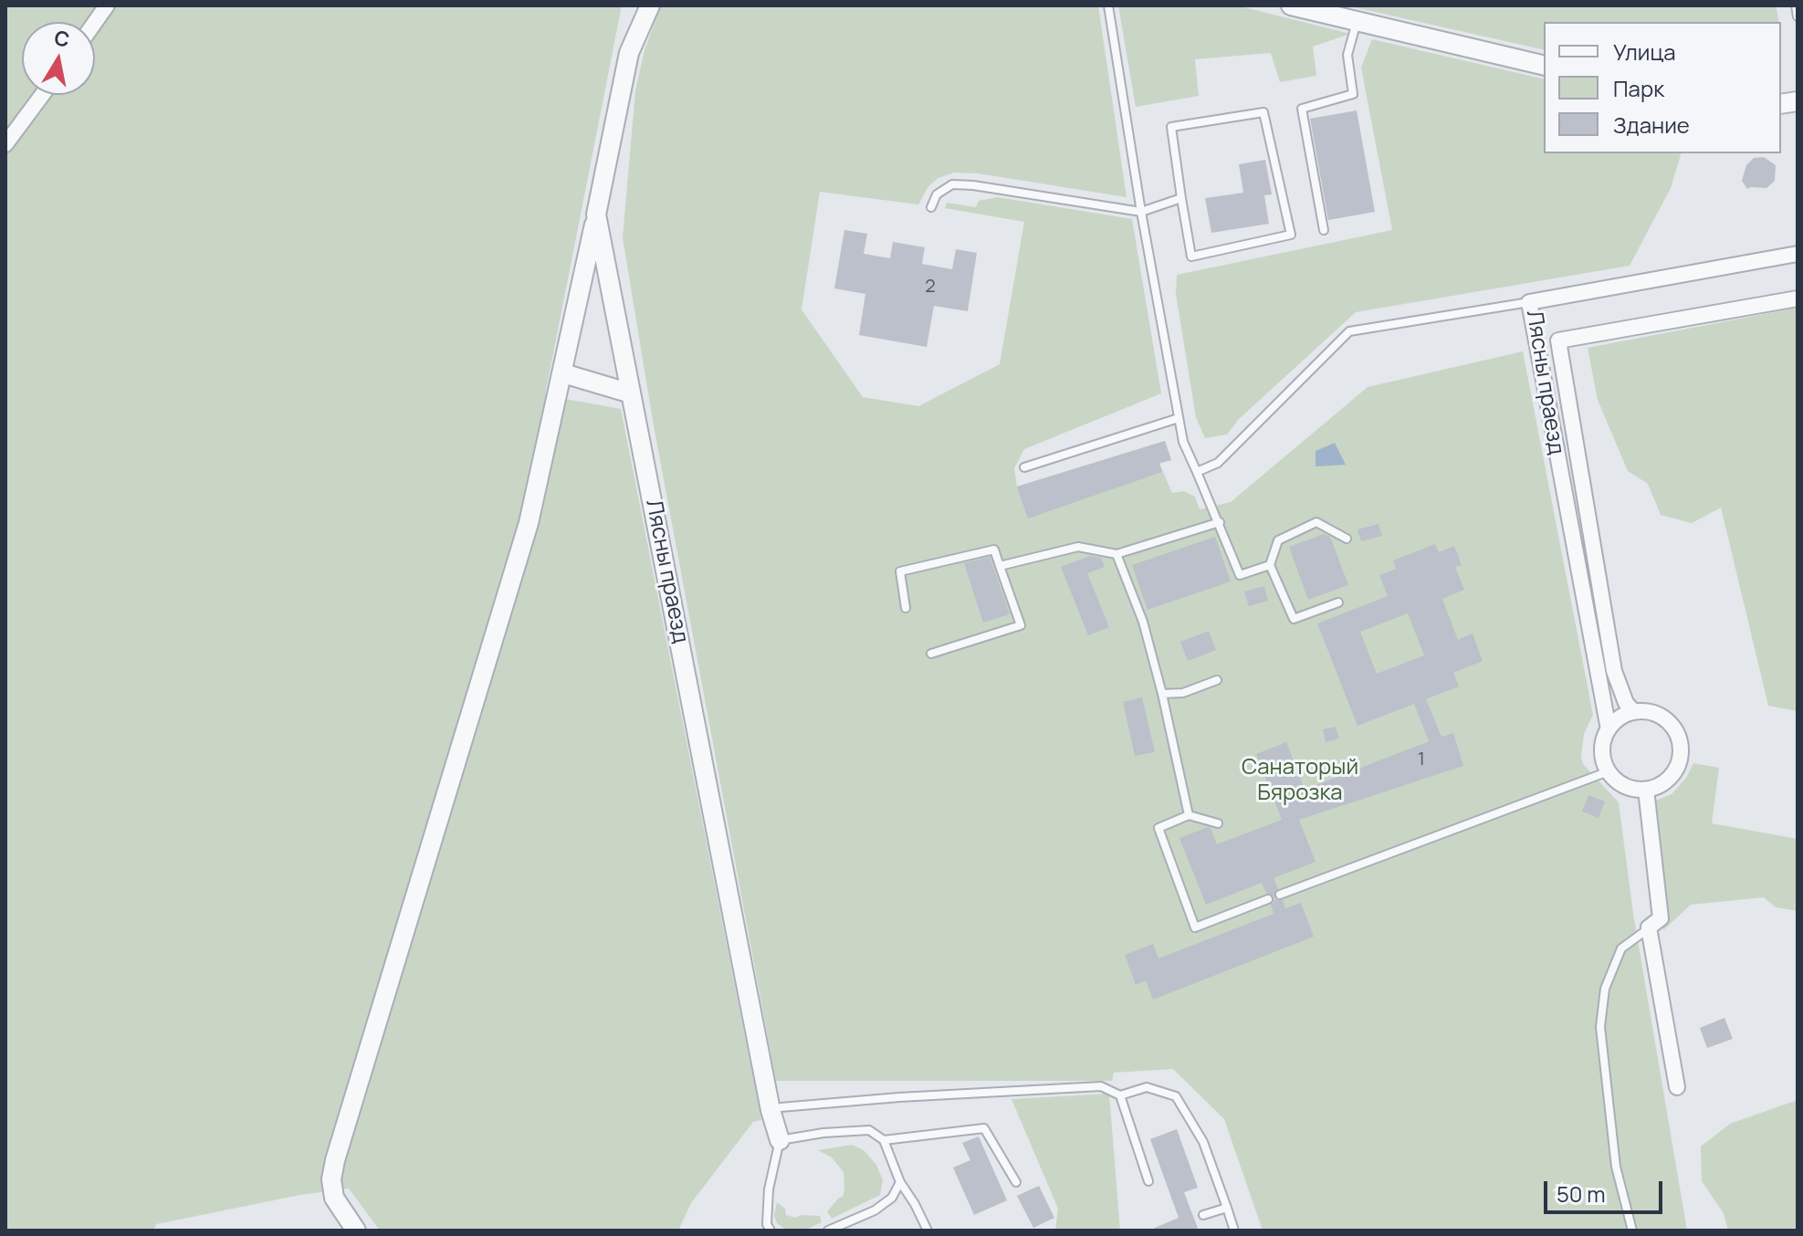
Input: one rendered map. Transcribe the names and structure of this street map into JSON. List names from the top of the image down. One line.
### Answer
{"streets":{"street":["Лясны праезд"]},"parks":["Санаторый Бярозка"],"house_numbers":["2","1"],"legend":["Улица","Парк","Здание"],"scale_bar":"50 m","north":"top"}
